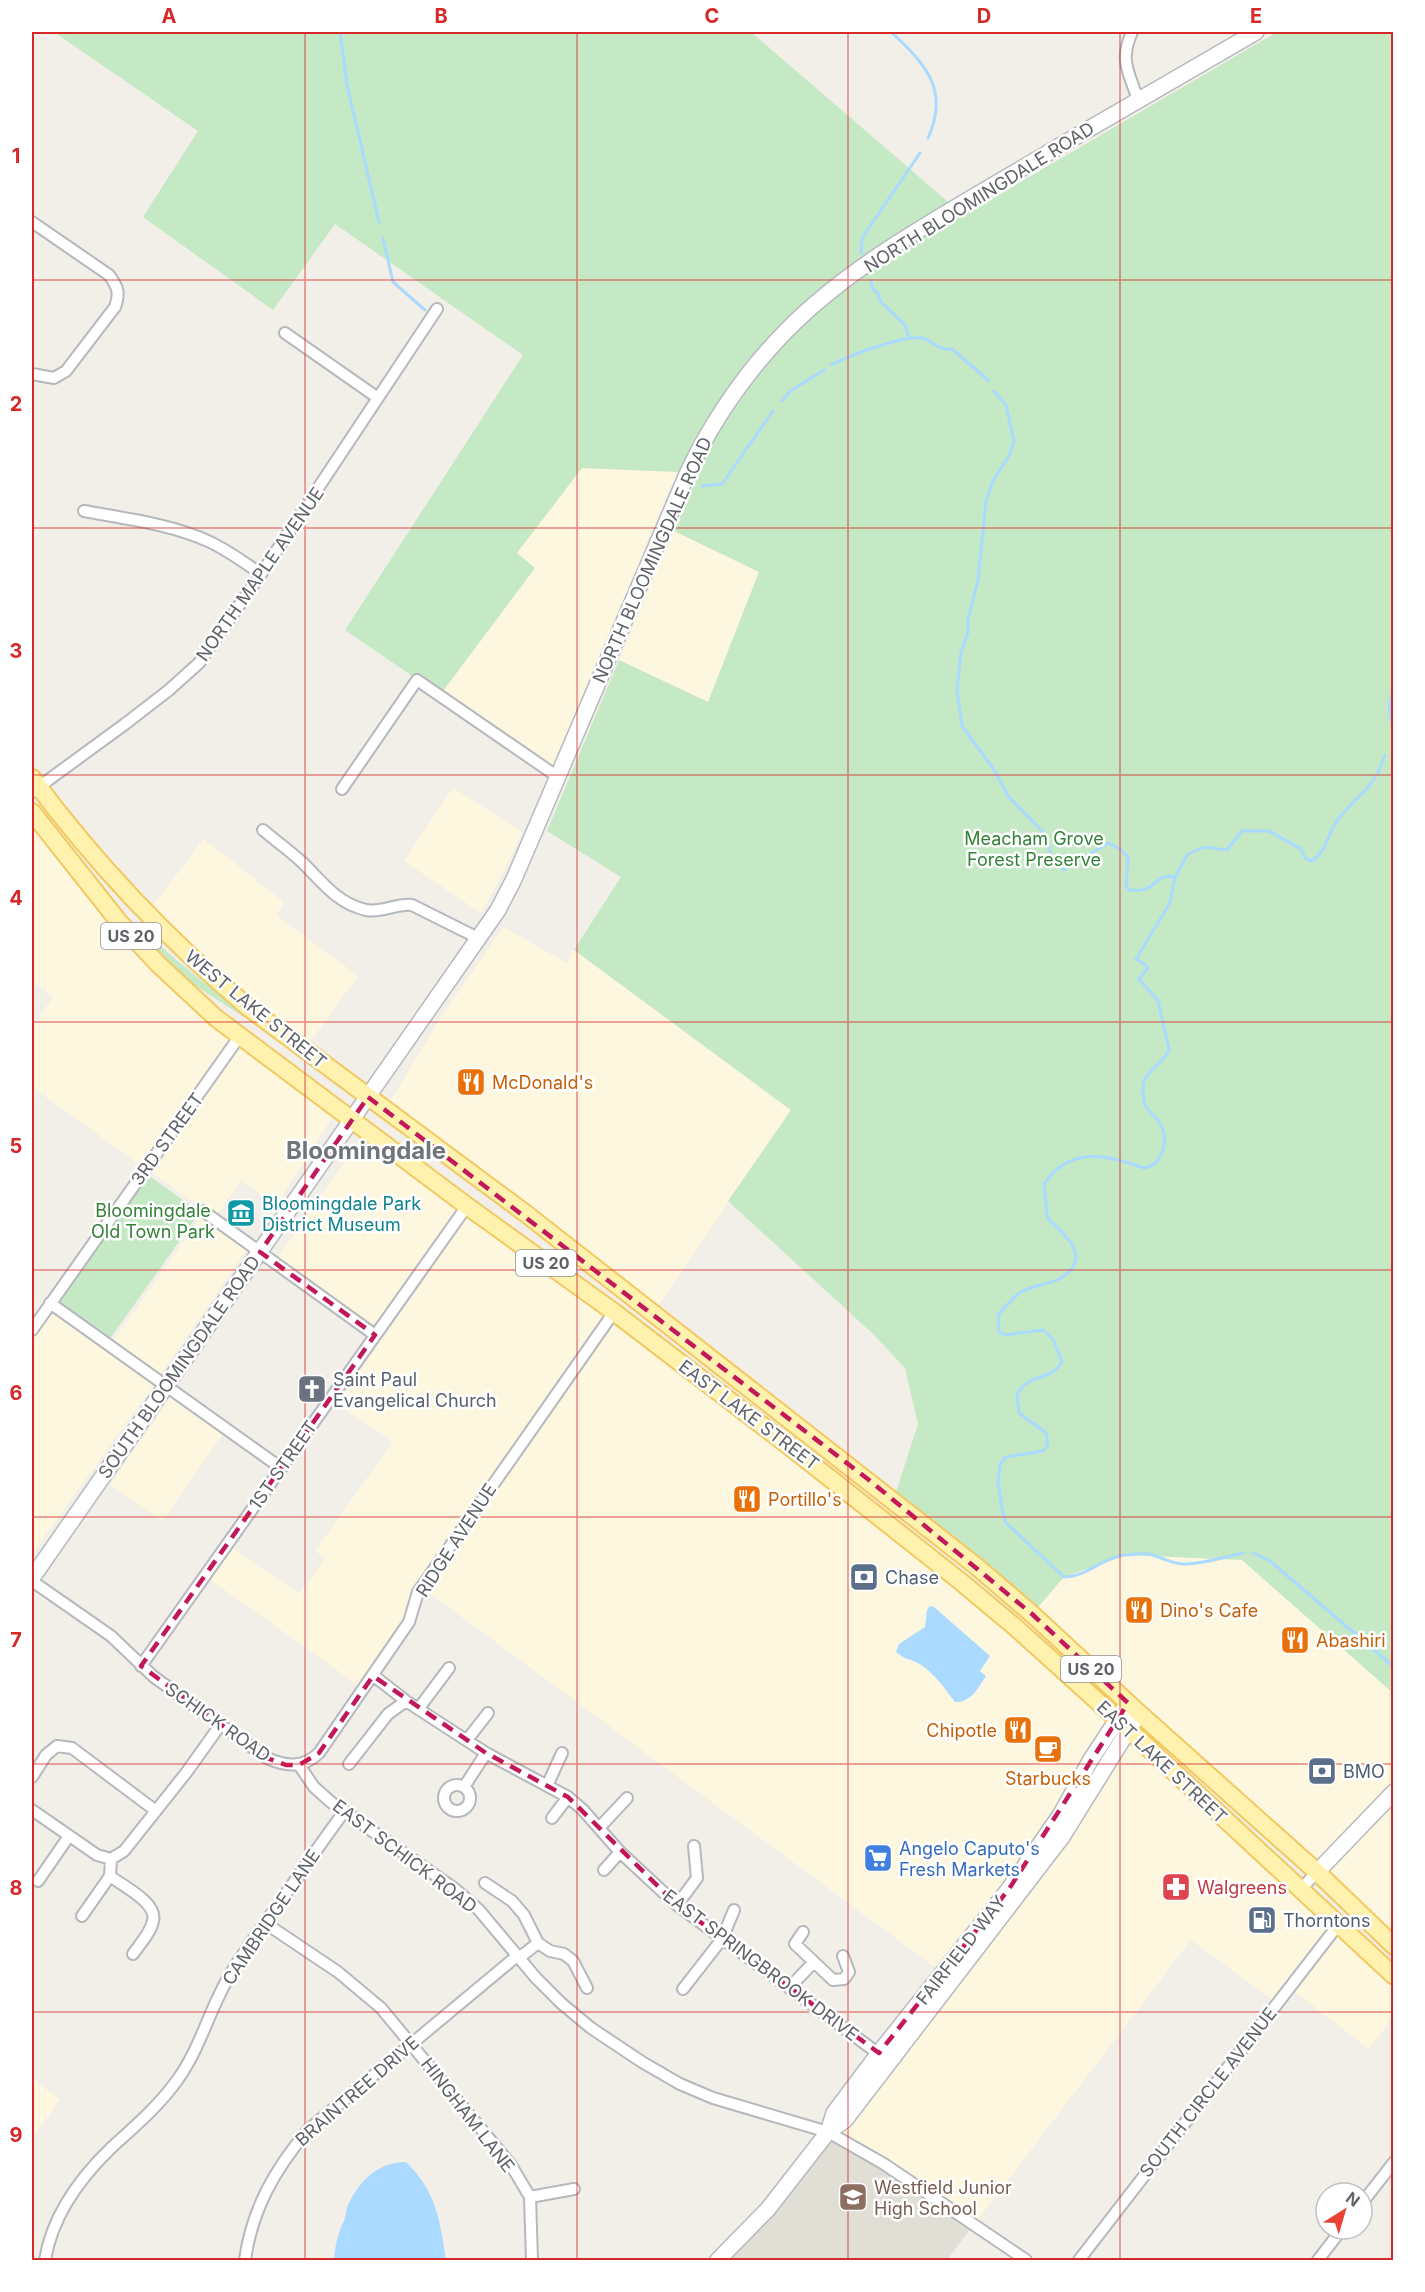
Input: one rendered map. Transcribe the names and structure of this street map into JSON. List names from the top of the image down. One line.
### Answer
{"streets":{"main road":["NORTH BLOOMINGDALE ROAD","US 20","WEST LAKE STREET","SOUTH BLOOMINGDALE ROAD","EAST LAKE STREET","FAIRFIELD WAY"],"street":["NORTH MAPLE AVENUE","3RD STREET","1ST STREET","RIDGE AVENUE","SCHICK ROAD","EAST SCHICK ROAD","CAMBRIDGE LANE","EAST SPRINGBROOK DRIVE","BRAINTREE DRIVE","SOUTH CIRCLE AVENUE","HINGHAM LANE"]},"crossings":[["NORTH BLOOMINGDALE ROAD","WEST LAKE STREET"],["NORTH BLOOMINGDALE ROAD","SOUTH BLOOMINGDALE ROAD"],["NORTH BLOOMINGDALE ROAD","EAST LAKE STREET"],["NORTH MAPLE AVENUE","WEST LAKE STREET"],["WEST LAKE STREET","3RD STREET"],["WEST LAKE STREET","SOUTH BLOOMINGDALE ROAD"],["WEST LAKE STREET","EAST LAKE STREET"],["SOUTH BLOOMINGDALE ROAD","EAST LAKE STREET"],["EAST LAKE STREET","1ST STREET"],["EAST LAKE STREET","RIDGE AVENUE"],["EAST LAKE STREET","FAIRFIELD WAY"],["EAST LAKE STREET","SOUTH CIRCLE AVENUE"],["1ST STREET","SCHICK ROAD"],["RIDGE AVENUE","SCHICK ROAD"],["RIDGE AVENUE","EAST SCHICK ROAD"],["RIDGE AVENUE","EAST SPRINGBROOK DRIVE"],["SCHICK ROAD","EAST SCHICK ROAD"],["EAST SCHICK ROAD","CAMBRIDGE LANE"],["EAST SCHICK ROAD","FAIRFIELD WAY"],["EAST SCHICK ROAD","BRAINTREE DRIVE"],["CAMBRIDGE LANE","HINGHAM LANE"],["FAIRFIELD WAY","EAST SPRINGBROOK DRIVE"],["BRAINTREE DRIVE","HINGHAM LANE"]],"districts":["Bloomingdale"],"parks":["Meacham Grove Forest Preserve","Bloomingdale Old Town Park"],"places":{"restaurant":["McDonald's","Portillo's","Dino's Cafe","Abashiri","Chipotle"],"museum":["Bloomingdale Park District Museum"],"church":["Saint Paul Evangelical Church"],"bank":["Chase","BMO"],"cafe":["Starbucks"],"supermarket":["Angelo Caputo's Fresh Markets"],"pharmacy":["Walgreens"],"fuel station":["Thorntons"],"school or university":["Westfield Junior High School"]},"north":"top right","grid":{"columns":["A","B","C","D","E"],"rows":["1","2","3","4","5","6","7","8","9"]}}
